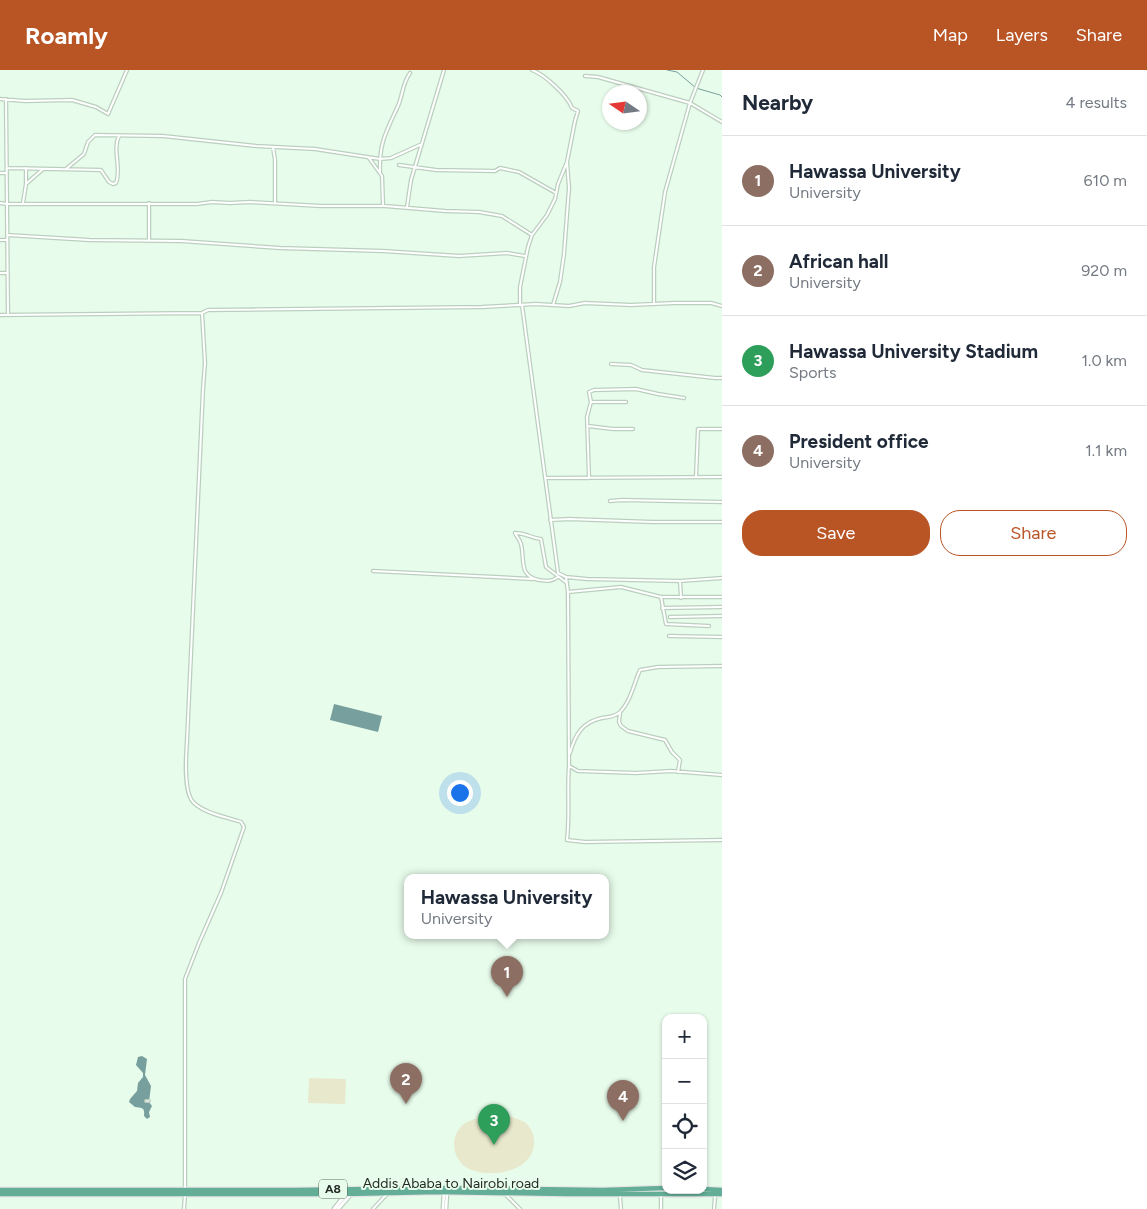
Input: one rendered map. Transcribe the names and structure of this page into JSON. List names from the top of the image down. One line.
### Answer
{"streets":{"highway":["Addis Ababa to Nairobi road","A8"]},"north":"left","page":{"header":"Roamly","nav":["Map","Layers","Share"],"heading":["Nearby","4 results"],"list":[{"mark":"1","name":"Hawassa University","note":"University","value":"610 m"},{"mark":"2","name":"African hall","note":"University","value":"920 m"},{"mark":"3","name":"Hawassa University Stadium","note":"Sports","value":"1.0 km"},{"mark":"4","name":"President office","note":"University","value":"1.1 km"}],"buttons":["Save","Share"],"popup":["Hawassa University","University"],"pins":["1","2","4","3"],"map_buttons":["+","−"]}}
